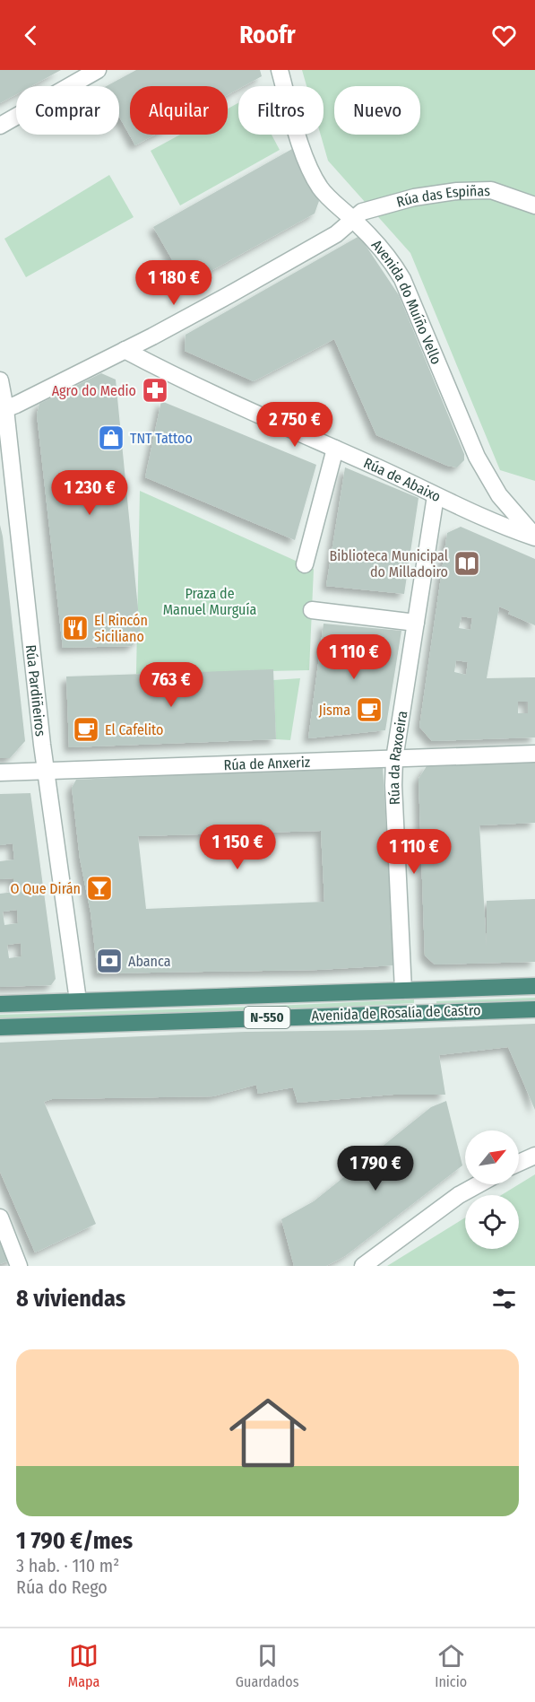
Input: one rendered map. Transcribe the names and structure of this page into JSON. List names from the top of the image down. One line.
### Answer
{"streets":{"highway":["Avenida de Rosalía de Castro","N-550"],"street":["Rúa das Espiñas","Avenida do Muíño Vello","Rúa de Abaixo","Rúa Pardiñeiros","Rúa da Raxoeira","Rúa de Anxeriz"]},"crossings":[["Rúa das Espiñas","Avenida do Muíño Vello"],["Rúa das Espiñas","Rúa de Abaixo"],["Rúa das Espiñas","Rúa Pardiñeiros"],["Avenida do Muíño Vello","Rúa de Abaixo"],["Rúa de Abaixo","Rúa da Raxoeira"],["Rúa Pardiñeiros","Rúa de Anxeriz"],["Rúa Pardiñeiros","Avenida de Rosalía de Castro"],["Rúa da Raxoeira","Rúa de Anxeriz"],["Rúa da Raxoeira","Avenida de Rosalía de Castro"]],"parks":["Praza de Manuel Murguía"],"places":{"pharmacy":["Agro do Medio"],"shop":["TNT Tattoo"],"library":["Biblioteca Municipal do Milladoiro"],"restaurant":["El Rincón Siciliano"],"cafe":["Jisma","El Cafelito"],"bar":["O Que Dirán"],"bank":["Abanca"]},"north":"top right","page":{"header":"Roofr","chip":["Comprar","Alquilar","Filtros","Nuevo"],"price":["1 180 €","2 750 €","1 230 €","1 110 €","763 €","1 150 €","1 110 €","1 790 €"],"heading":"8 viviendas","list":[{"name":"1 790 €/mes","note":"3 hab. · 110 m² · Rúa do Rego"}],"tabs":["Mapa","Guardados","Inicio"]}}
